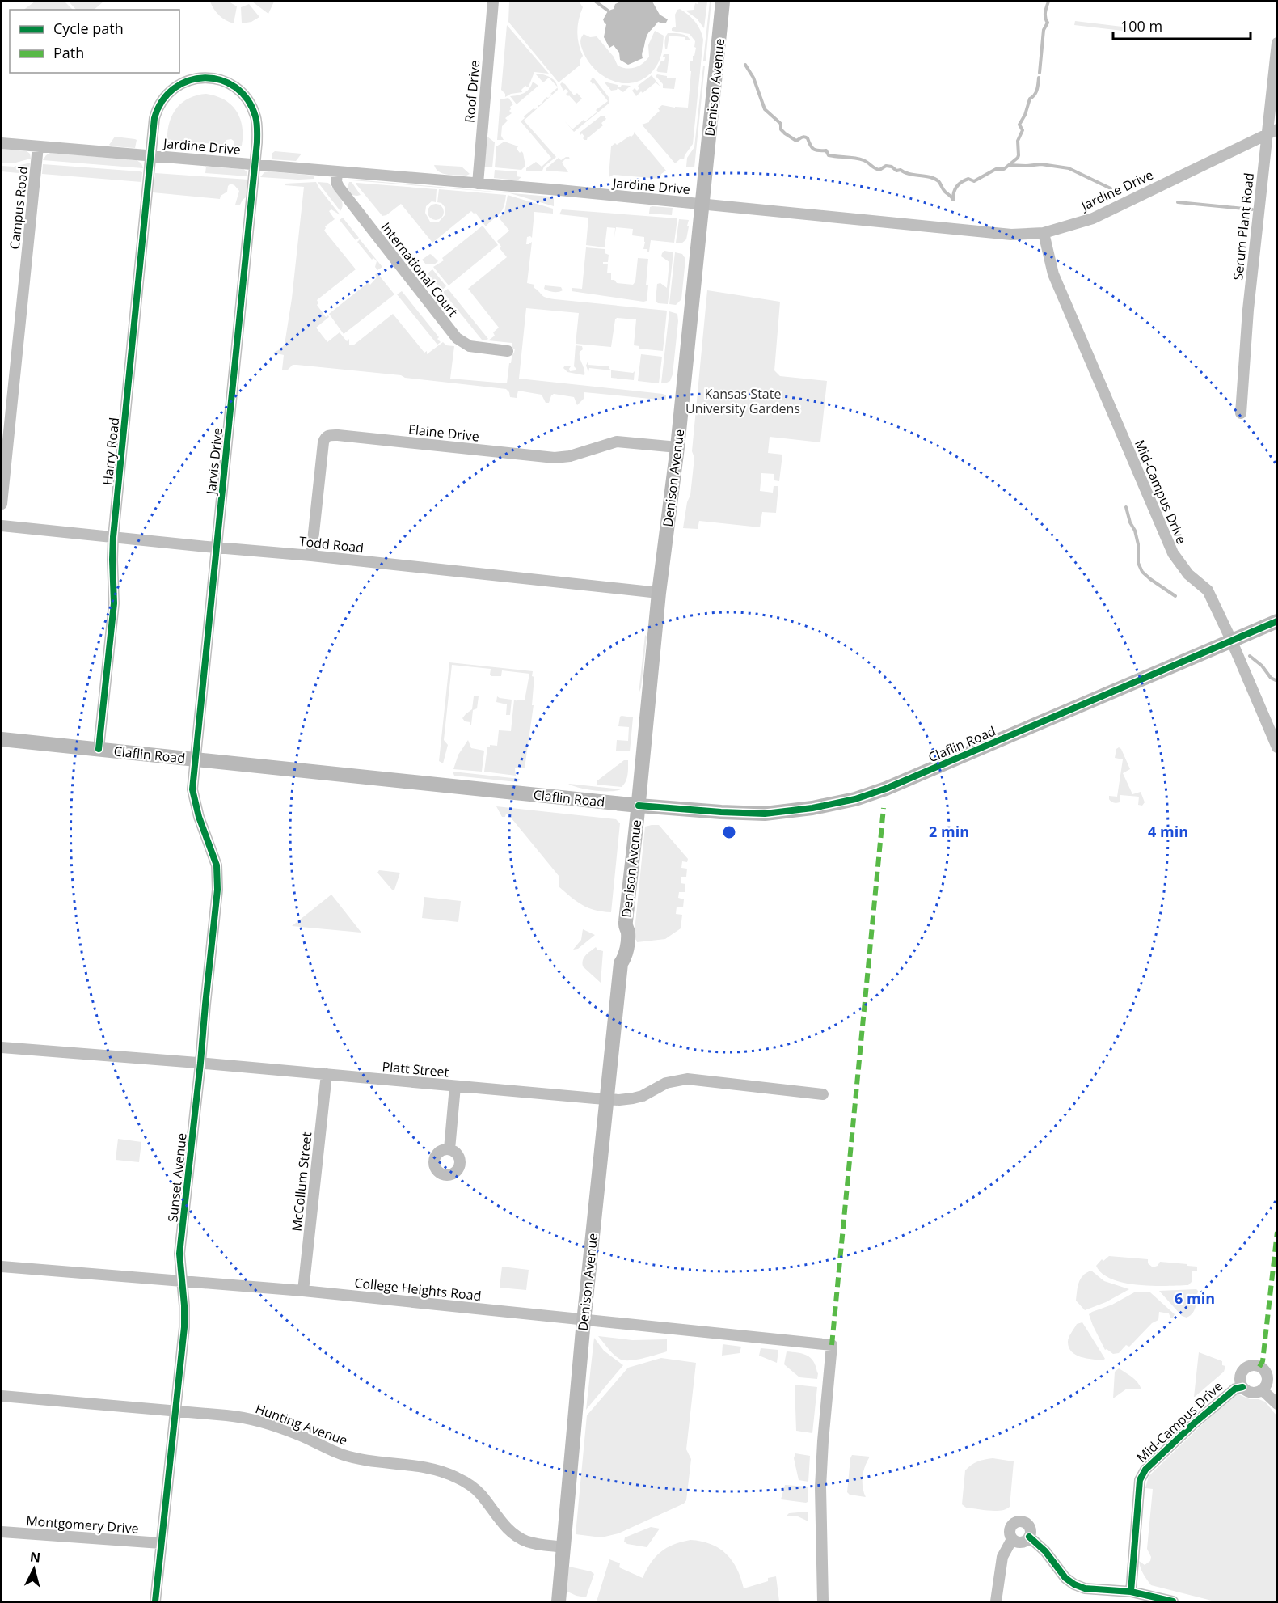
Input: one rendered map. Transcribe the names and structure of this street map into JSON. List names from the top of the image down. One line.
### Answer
{"streets":{"street":["Denison Avenue","Roof Drive","Jardine Drive","Campus Road","Serum Plant Road","International Court","Elaine Drive","Harry Road","Jarvis Drive","Mid-Campus Drive","Todd Road","Claflin Road","Platt Street","Sunset Avenue","McCollum Street","College Heights Road","Hunting Avenue","Montgomery Drive"]},"crossings":[["Denison Avenue","Jardine Drive"],["Denison Avenue","Elaine Drive"],["Denison Avenue","Todd Road"],["Denison Avenue","Claflin Road"],["Denison Avenue","Platt Street"],["Denison Avenue","College Heights Road"],["Denison Avenue","Hunting Avenue"],["Roof Drive","Jardine Drive"],["Jardine Drive","Campus Road"],["Jardine Drive","Serum Plant Road"],["Jardine Drive","International Court"],["Jardine Drive","Harry Road"],["Jardine Drive","Jarvis Drive"],["Jardine Drive","Mid-Campus Drive"],["Elaine Drive","Todd Road"],["Harry Road","Jarvis Drive"],["Harry Road","Todd Road"],["Harry Road","Claflin Road"],["Jarvis Drive","Todd Road"],["Jarvis Drive","Claflin Road"],["Jarvis Drive","Sunset Avenue"],["Mid-Campus Drive","Claflin Road"],["Claflin Road","Sunset Avenue"],["Platt Street","Sunset Avenue"],["Platt Street","McCollum Street"],["Sunset Avenue","College Heights Road"],["Sunset Avenue","Hunting Avenue"],["Sunset Avenue","Montgomery Drive"],["McCollum Street","College Heights Road"]],"parks":["Kansas State University Gardens"],"legend":["Cycle path","Path"],"scale_bar":"100 m","north":"top","rings":["2 min","4 min","6 min"]}
